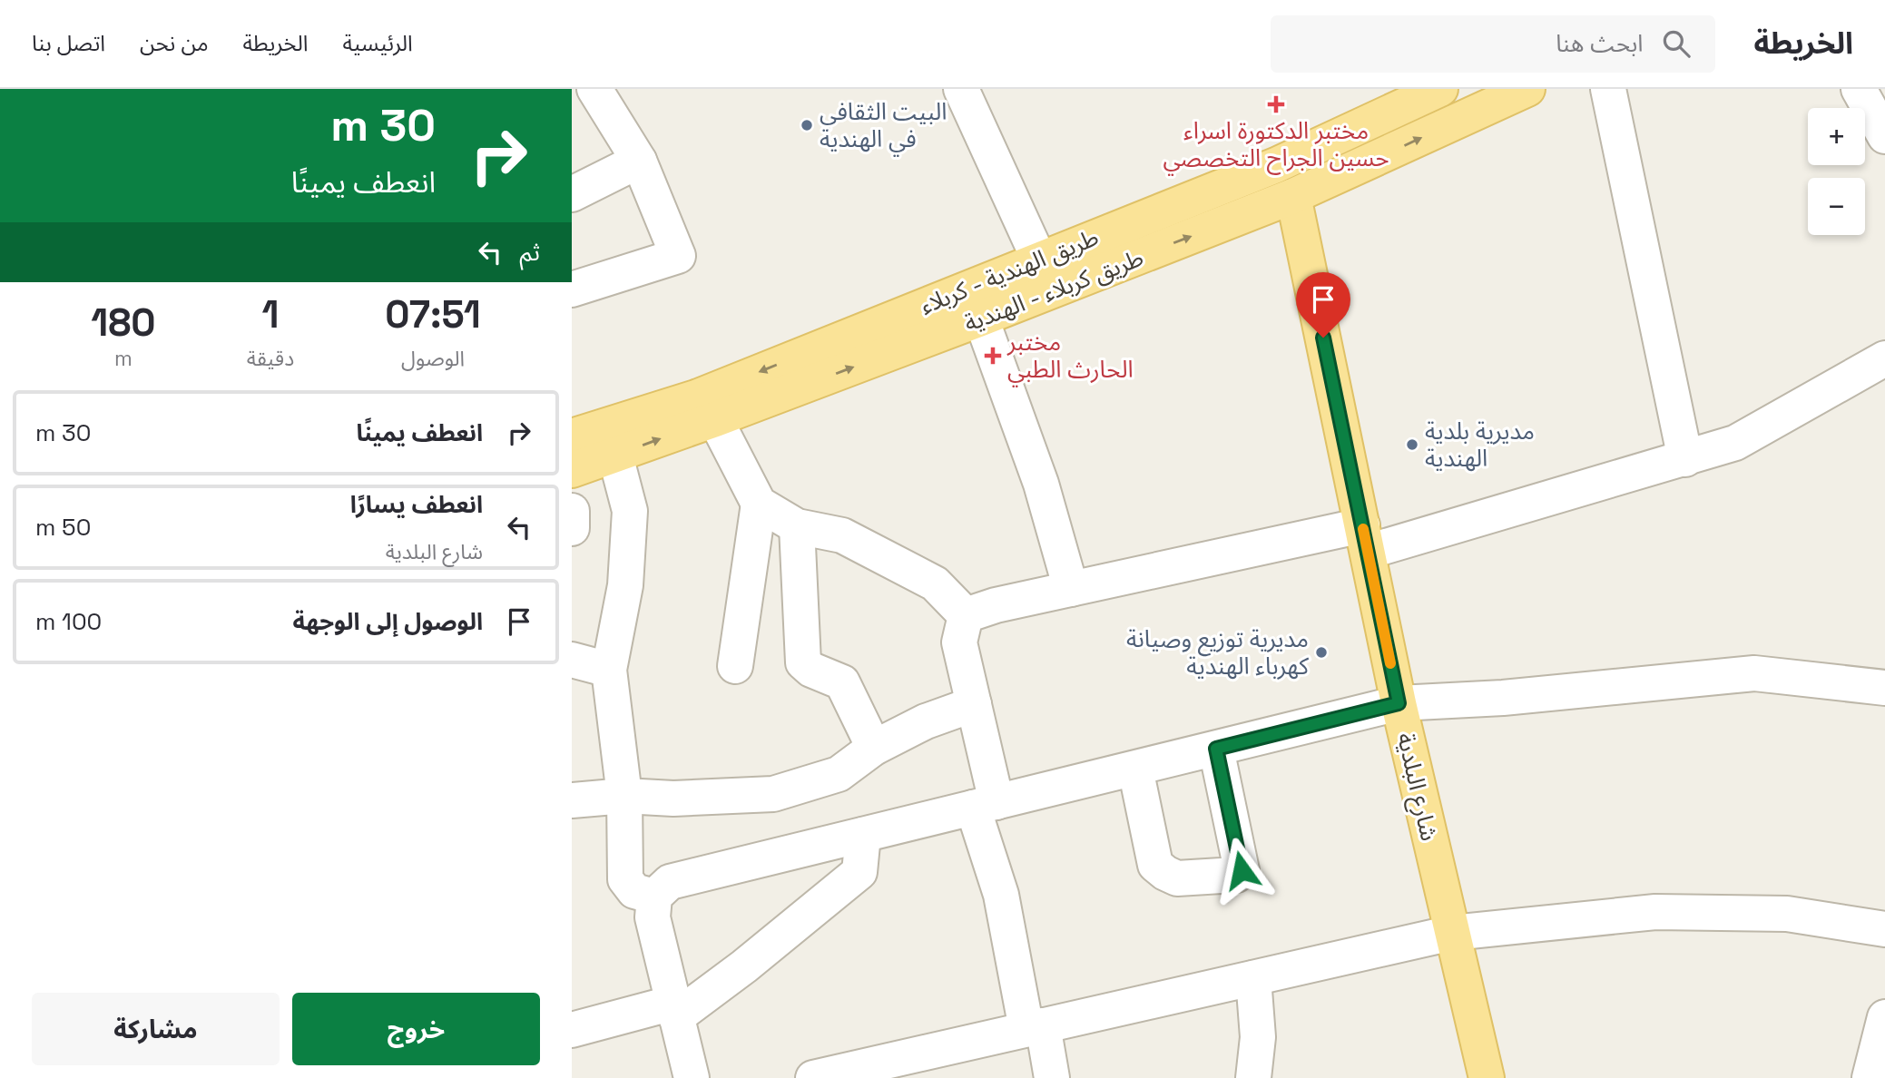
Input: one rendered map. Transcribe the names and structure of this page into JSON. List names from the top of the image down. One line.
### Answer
{"streets":{"main road":["طريق الهندية - كربلاء","طريق كربلاء - الهندية","شارع البلدية"]},"crossings":[["طريق كربلاء - الهندية","شارع البلدية"]],"one_way":["طريق الهندية - كربلاء","طريق كربلاء - الهندية"],"places":{"health":["مختبر الدكتورة اسراء حسين الجراح التخصصي","مختبر الحارث الطبي"],"other":["البيت الثقافي في الهندية","مديرية بلدية الهندية","مديرية توزيع وصيانة كهرباء الهندية"]},"page":{"header":"الخريطة","search":"ابحث هنا","nav":["الرئيسية","الخريطة","من نحن","اتصل بنا"],"turn":["30 m","انعطف يمينًا"],"map_buttons":["+","−"],"then":"ثم","eta":["07:51","الوصول","1","دقيقة","180","m"],"list":[{"name":"انعطف يمينًا","value":"30 m"},{"name":"انعطف يسارًا","note":"شارع البلدية","value":"50 m"},{"name":"الوصول إلى الوجهة","value":"100 m"}],"buttons":["خروج","مشاركة"]}}
